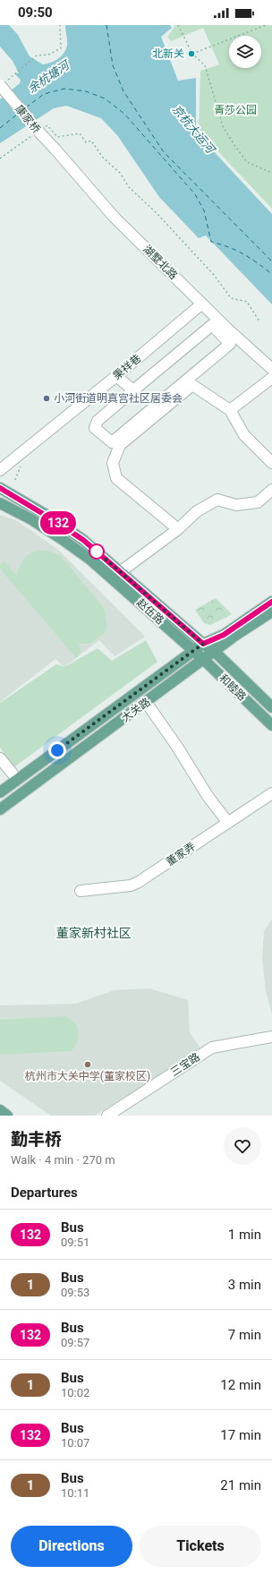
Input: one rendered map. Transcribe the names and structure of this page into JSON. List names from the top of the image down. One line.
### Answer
{"streets":{"main road":["赵伍路","和睦路","大关路"],"street":["康家桥","湖墅北路","秉祥巷","董家弄","三宝路"]},"crossings":[["康家桥","湖墅北路"],["湖墅北路","秉祥巷"],["赵伍路","和睦路"],["赵伍路","大关路"],["和睦路","大关路"]],"districts":["董家新村社区"],"water":["余杭塘河","京杭大运河"],"parks":["青莎公园"],"places":["北新关","小河街道明真宫社区居委会","杭州市大关中学(董家校区)"],"lines":["bus line 132"],"page":{"status":"09:50","on_map":"132","heading":[["勤丰桥","Walk · 4 min · 270 m"],"Departures"],"list":[{"mark":"132","name":"Bus","note":"09:51","value":"1 min"},{"mark":"1","name":"Bus","note":"09:53","value":"3 min"},{"mark":"132","name":"Bus","note":"09:57","value":"7 min"},{"mark":"1","name":"Bus","note":"10:02","value":"12 min"},{"mark":"132","name":"Bus","note":"10:07","value":"17 min"},{"mark":"1","name":"Bus","note":"10:11","value":"21 min"}],"buttons":["Directions","Tickets"]}}
